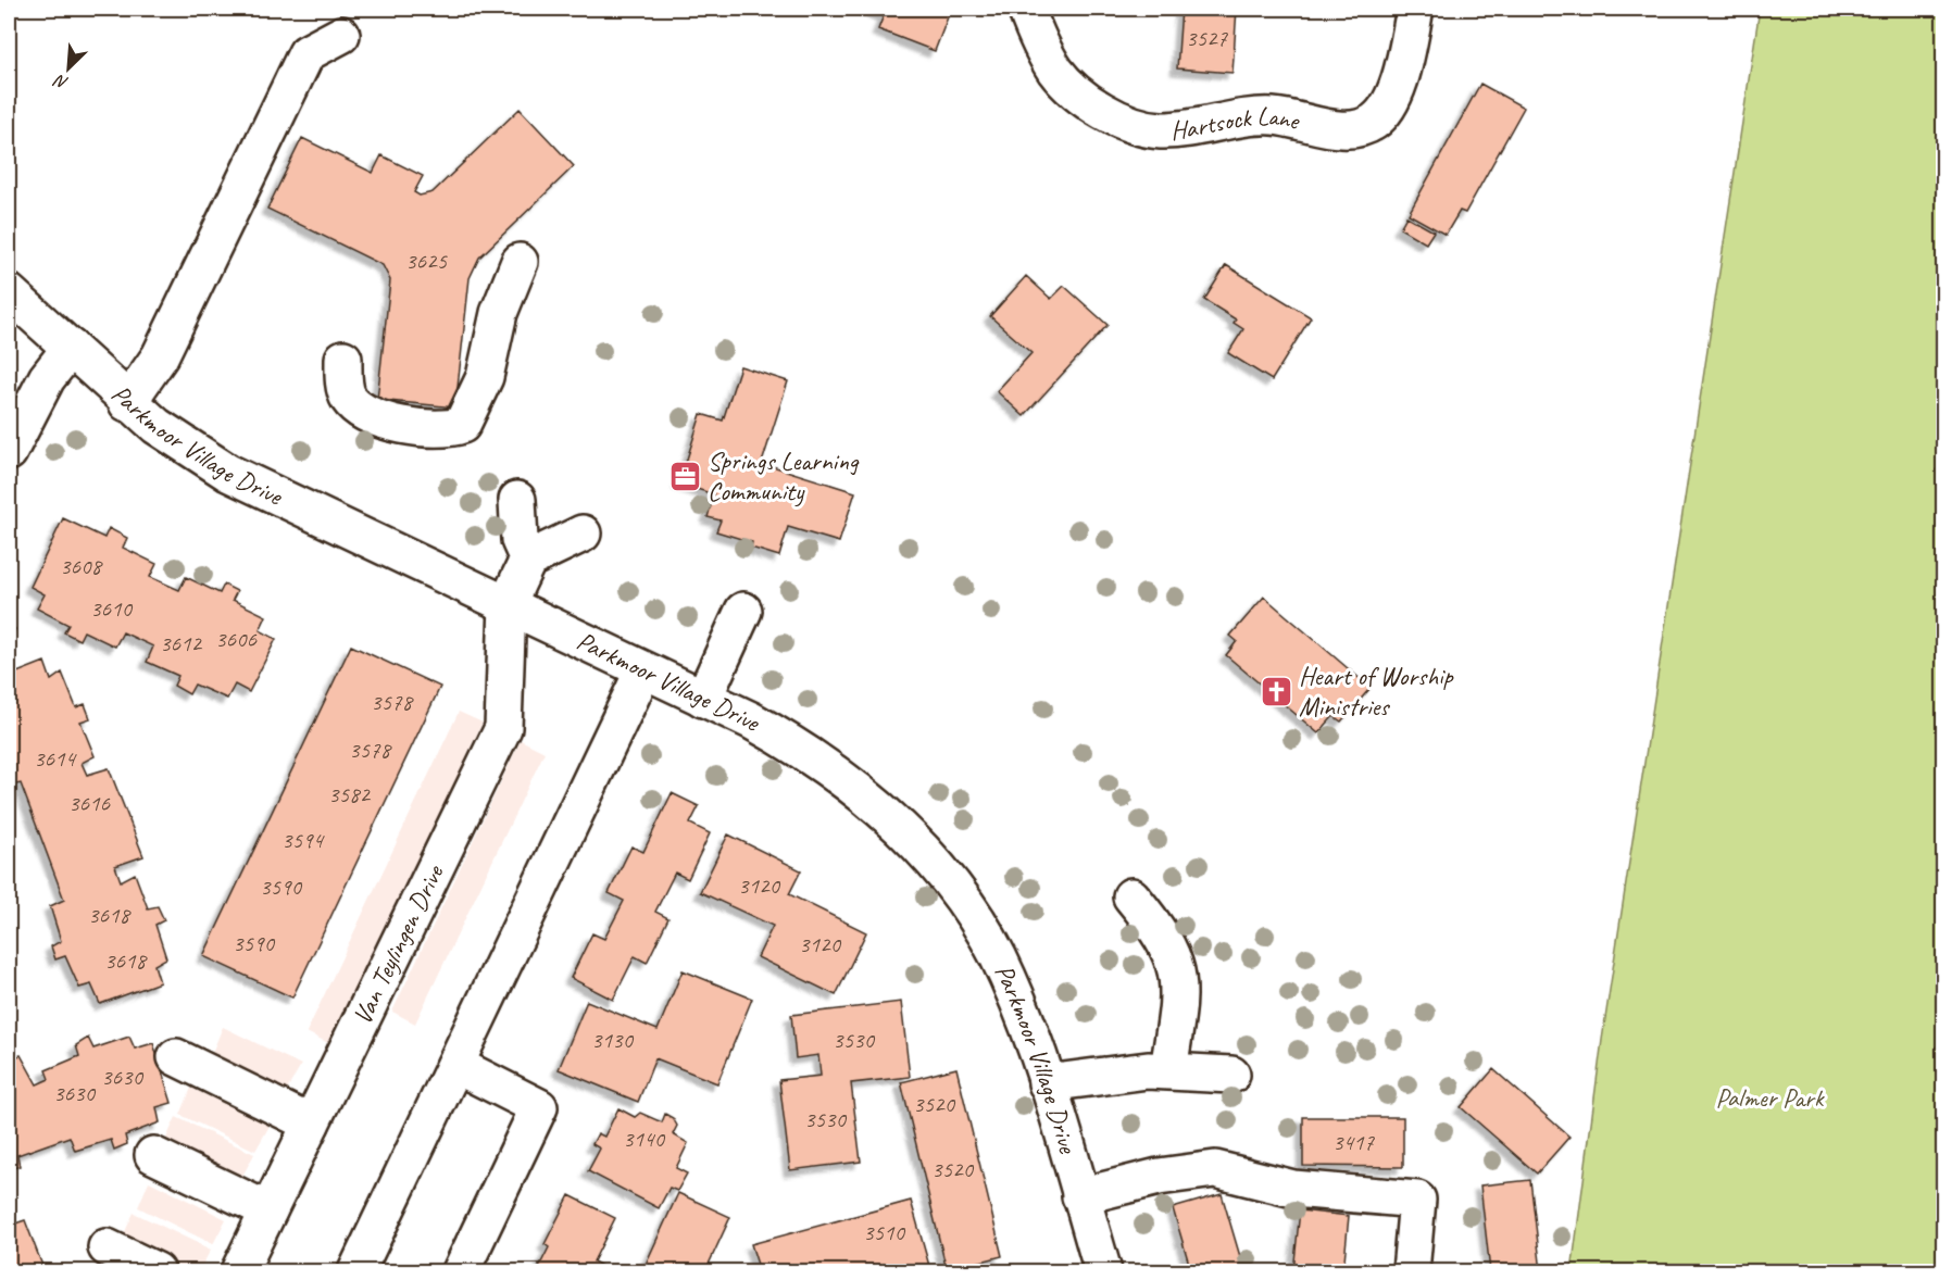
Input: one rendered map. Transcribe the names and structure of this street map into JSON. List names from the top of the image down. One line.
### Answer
{"streets":{"street":["Hartsock Lane","Parkmoor Village Drive","Van Teylingen Drive"]},"crossings":[["Parkmoor Village Drive","Van Teylingen Drive"]],"parks":["Palmer Park"],"places":{"office":["Springs Learning Community"],"church":["Heart of Worship Ministries"]},"house_numbers":["3527","3625","3608","3610","3606","3612","3578","3578","3614","3582","3616","3594","3120","3590","3618","3590","3120","3618","3130","3530","3630","3630","3520","3530","3140","3417","3520","3510"],"north":"bottom left"}
